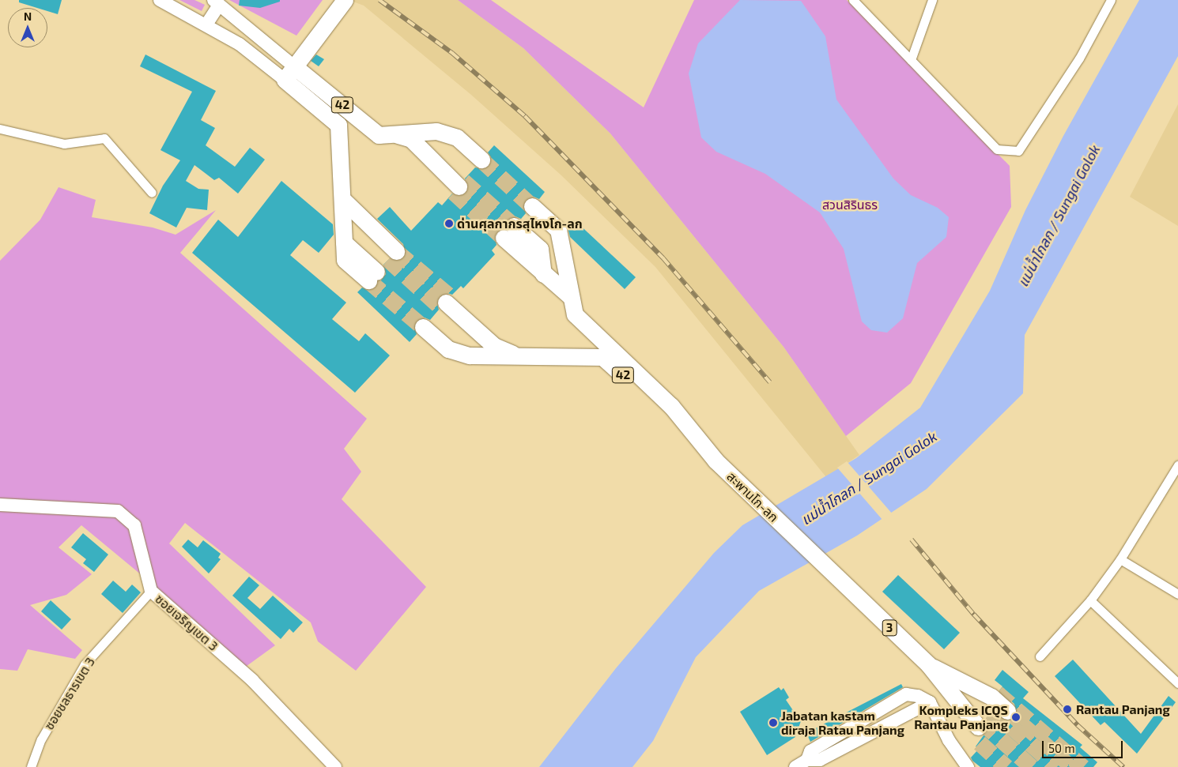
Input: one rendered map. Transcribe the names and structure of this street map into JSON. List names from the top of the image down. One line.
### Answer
{"streets":{"highway":["42","สะพานโก-ลก","3"],"main road":["ซอยเจริญเขต 3"],"street":["ซอยชลธารเขต 3"]},"crossings":[["42","สะพานโก-ลก"],["สะพานโก-ลก","3"],["ซอยเจริญเขต 3","ซอยชลธารเขต 3"]],"water":["แม่น้ำโกลก / Sungai Golok"],"parks":["สวนสิรินธร"],"places":["ด่านศุลกากรสุไหงโก-ลก","Rantau Panjang","Kompleks ICQS Rantau Panjang","Jabatan kastam diraja Ratau Panjang"],"scale_bar":"50 m","north":"top"}
